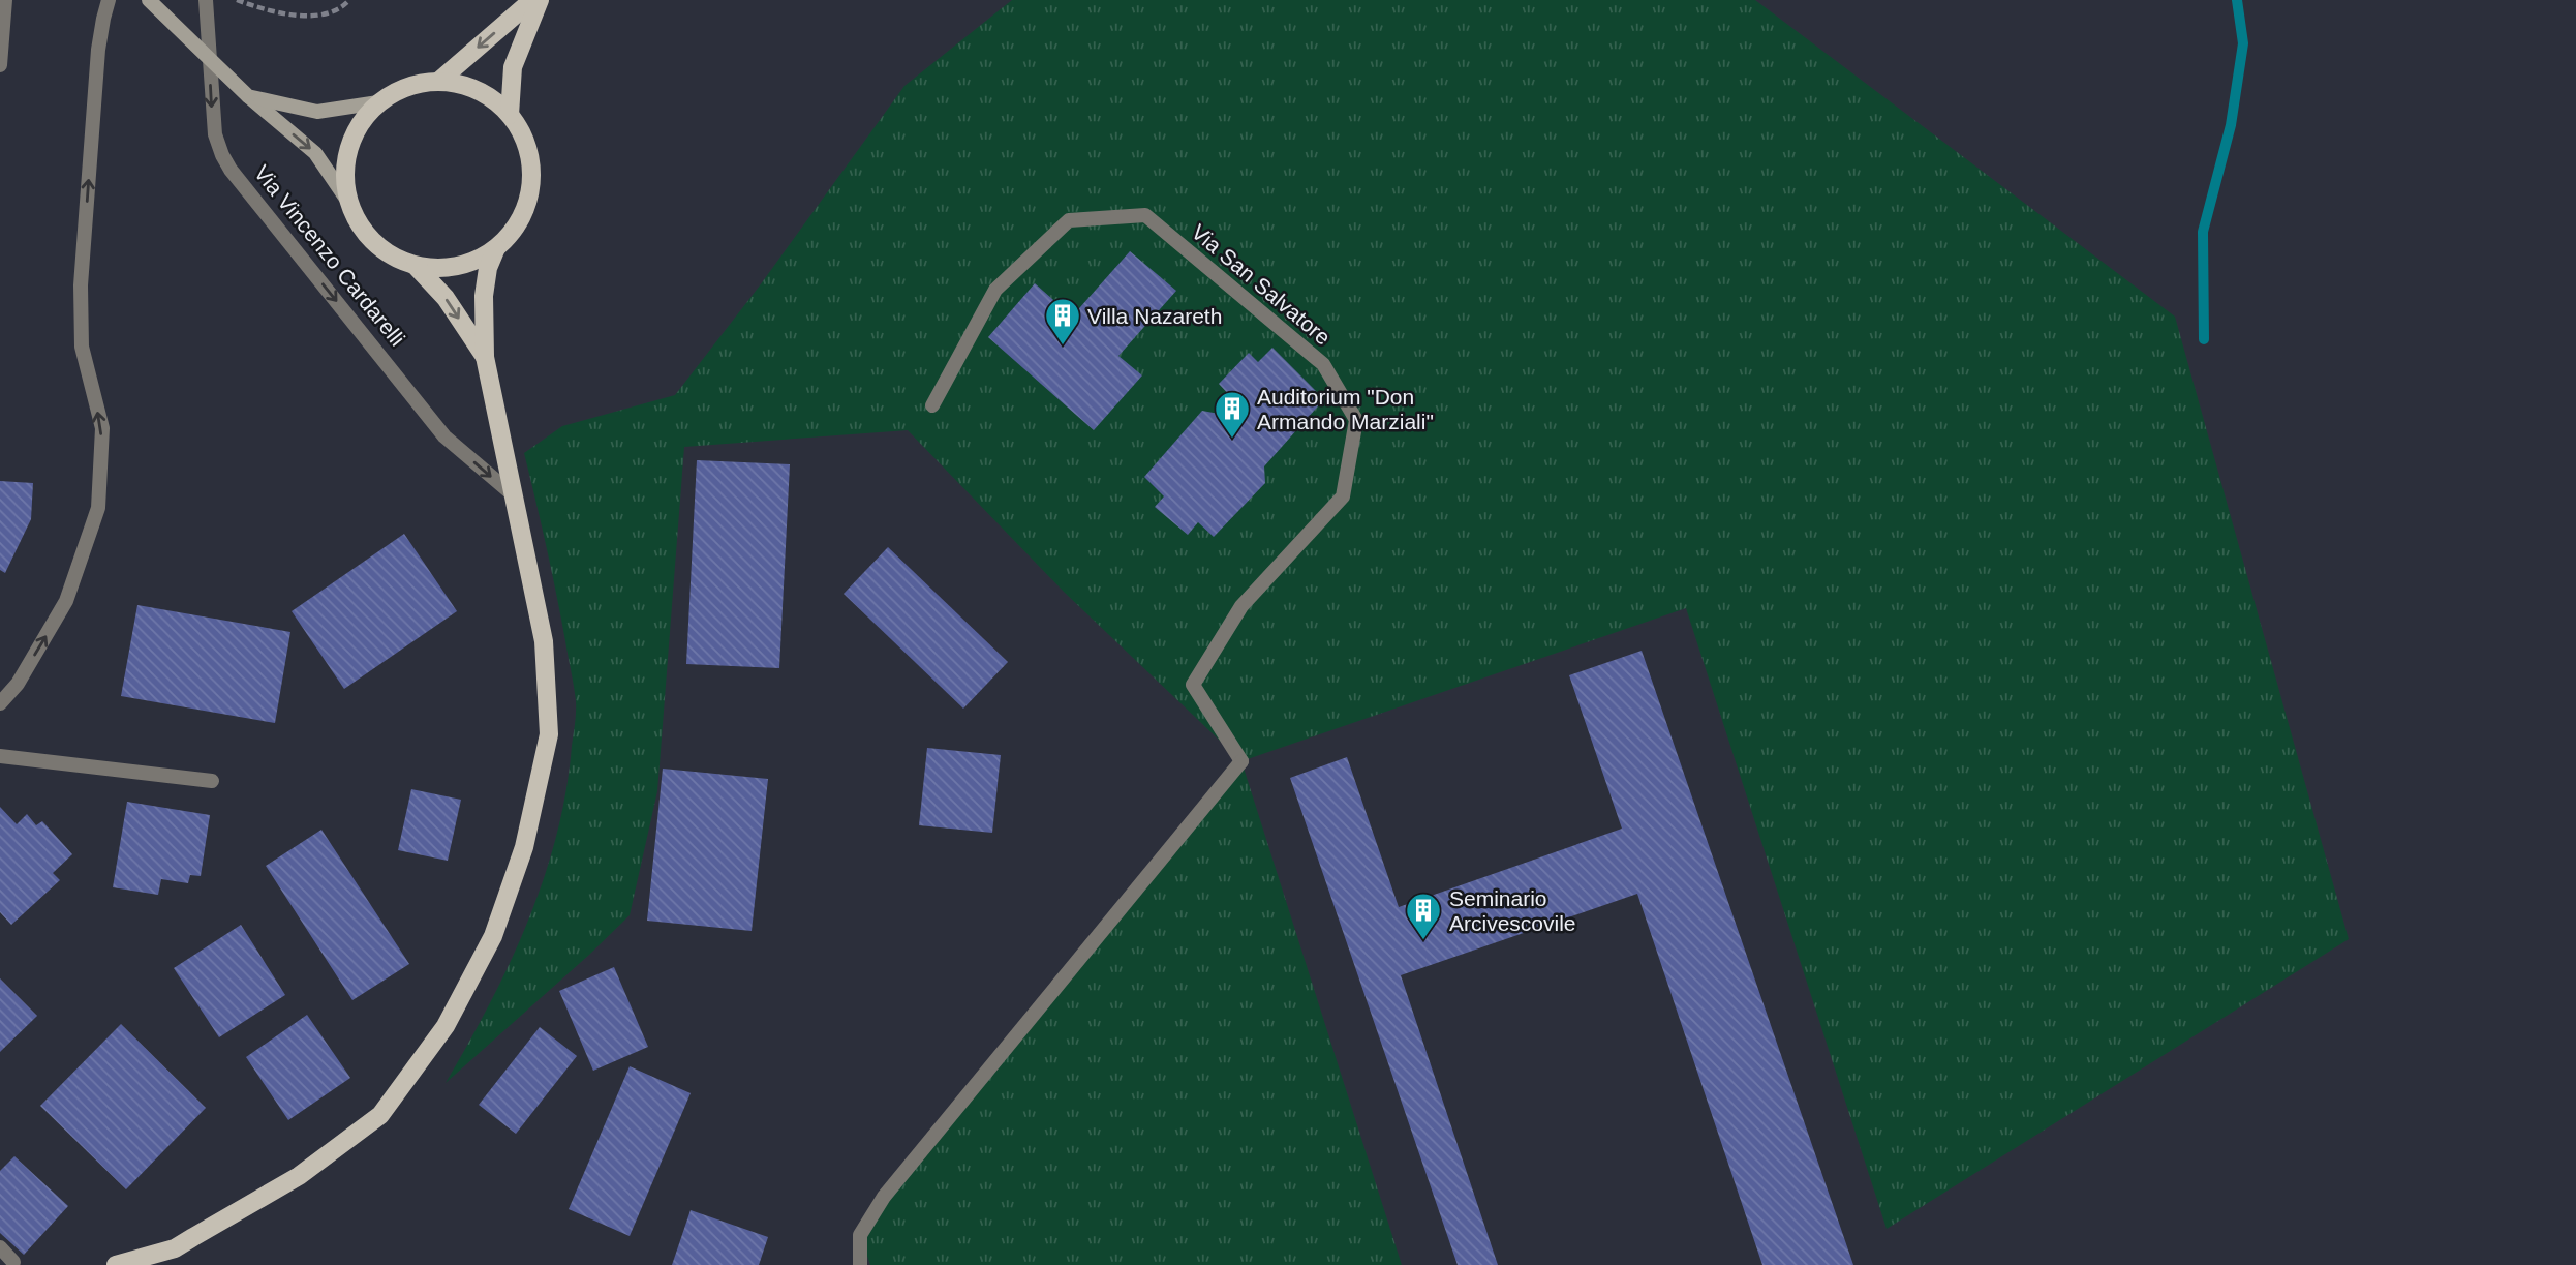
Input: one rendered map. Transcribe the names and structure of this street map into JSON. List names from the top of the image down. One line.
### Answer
{"streets":{"street":["Via Vincenzo Cardarelli","Via San Salvatore"]},"places":{"building":["Villa Nazareth","Auditorium \"Don Armando Marziali\"","Seminario Arcivescovile"]}}
